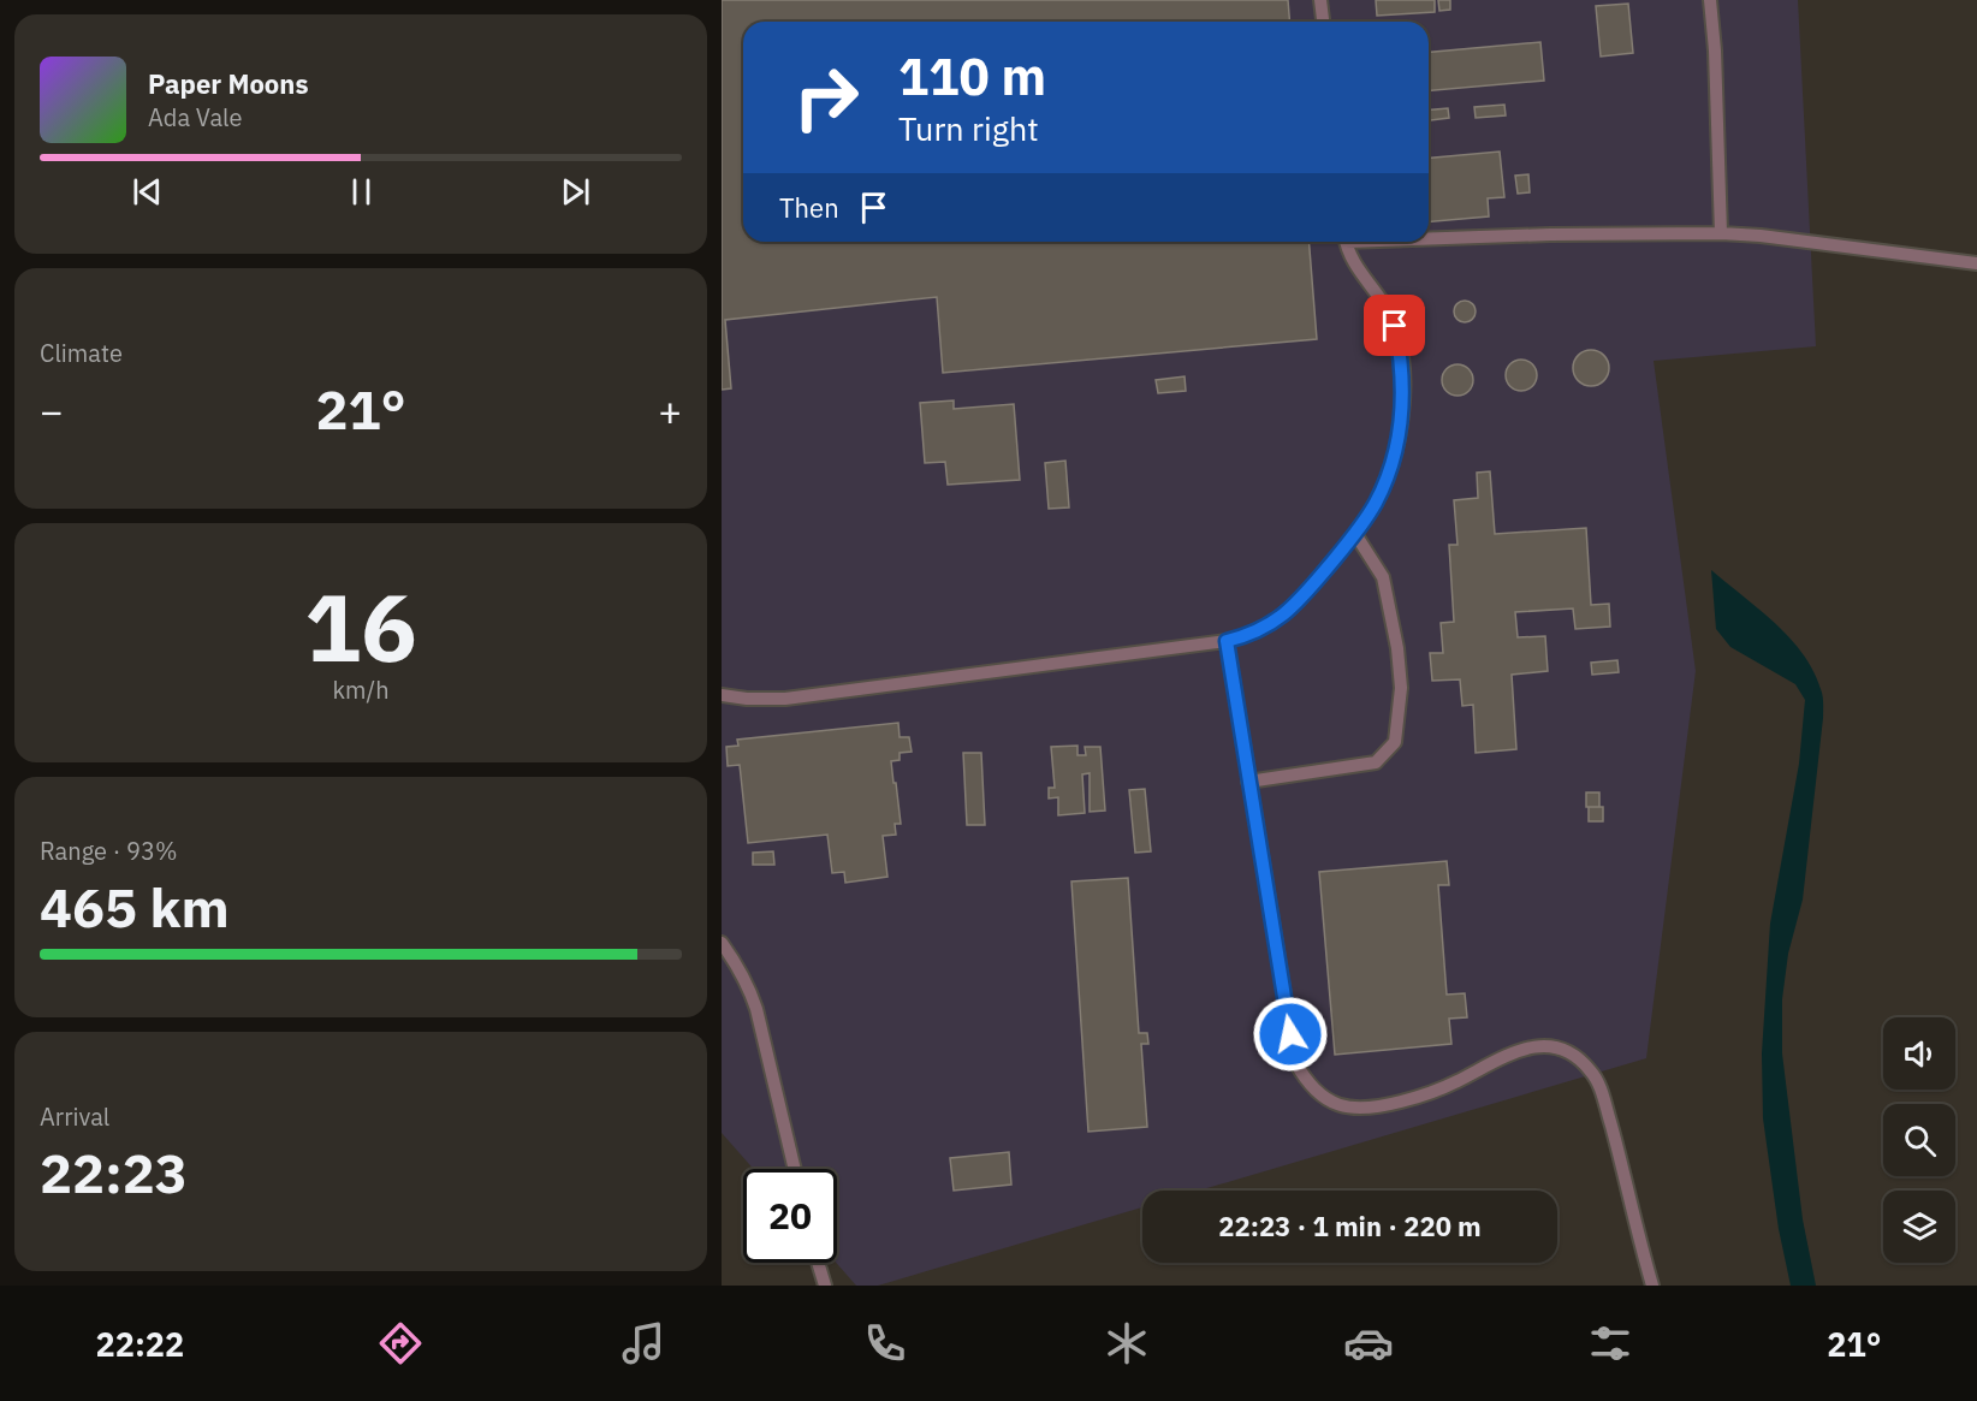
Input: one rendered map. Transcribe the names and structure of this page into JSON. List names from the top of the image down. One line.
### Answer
{"page":{"turn":["110 m","Turn right"],"song":["Paper Moons","Ada Vale"],"then":"Then","tile":["Climate",["16","km/h"],["Range · 93%","465 km"],["Arrival","22:23"]],"heat":["−","21°","+"],"limit":"20","trip":"22:23 · 1 min · 220 m","tabs":["22:22","21°"]}}
